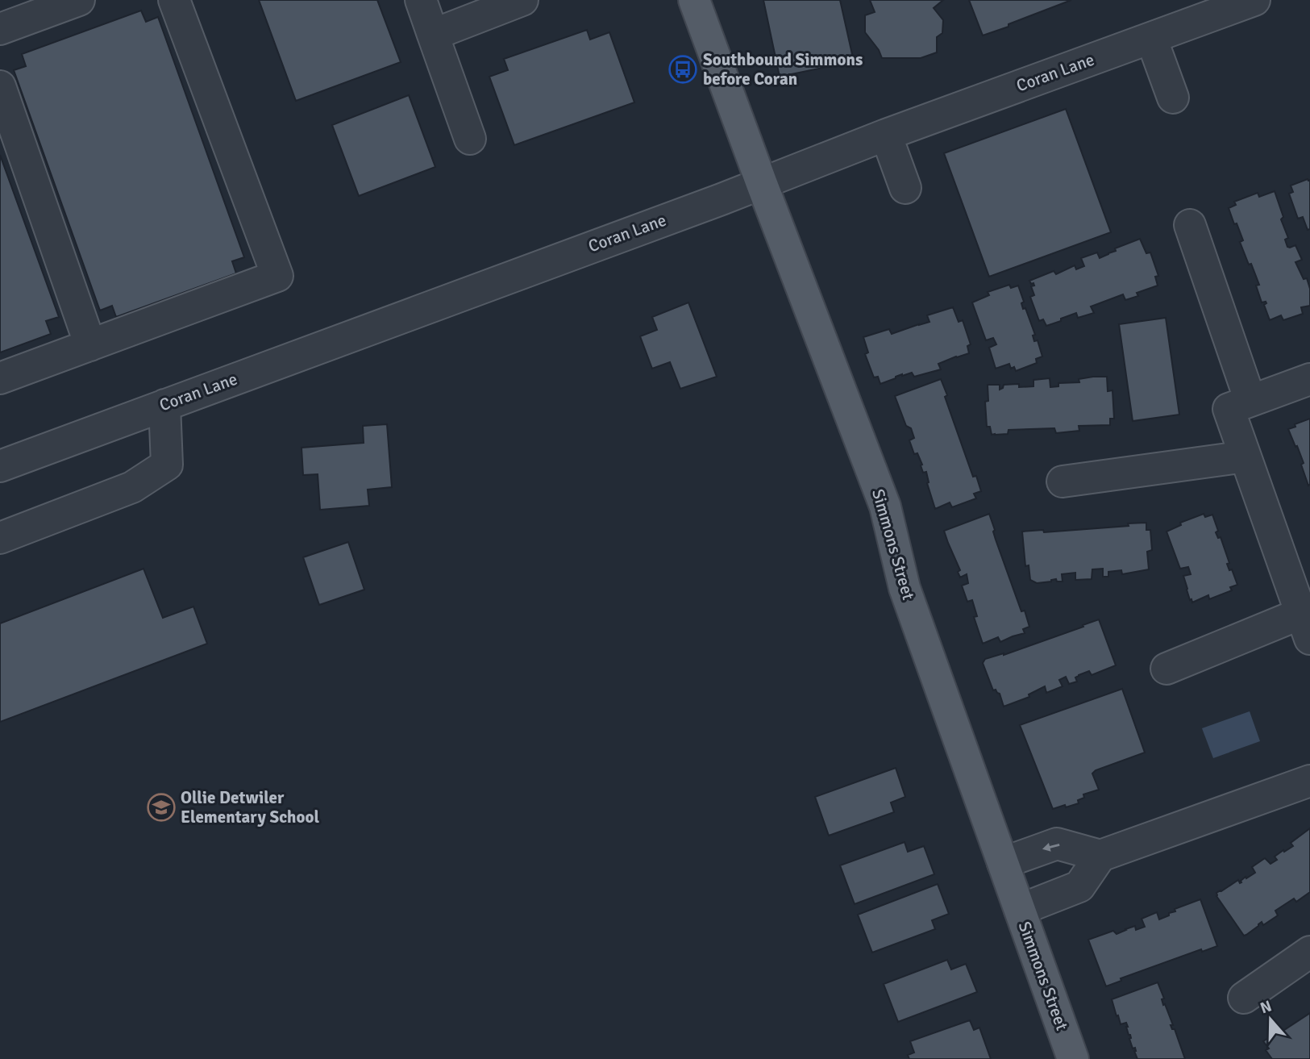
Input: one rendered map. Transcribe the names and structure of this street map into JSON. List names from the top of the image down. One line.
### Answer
{"streets":{"main road":["Simmons Street"],"street":["Coran Lane"]},"crossings":[["Coran Lane","Simmons Street"]],"places":{"bus stop":["Southbound Simmons before Coran"],"school or university":["Ollie Detwiler Elementary School"]},"north":"top"}
